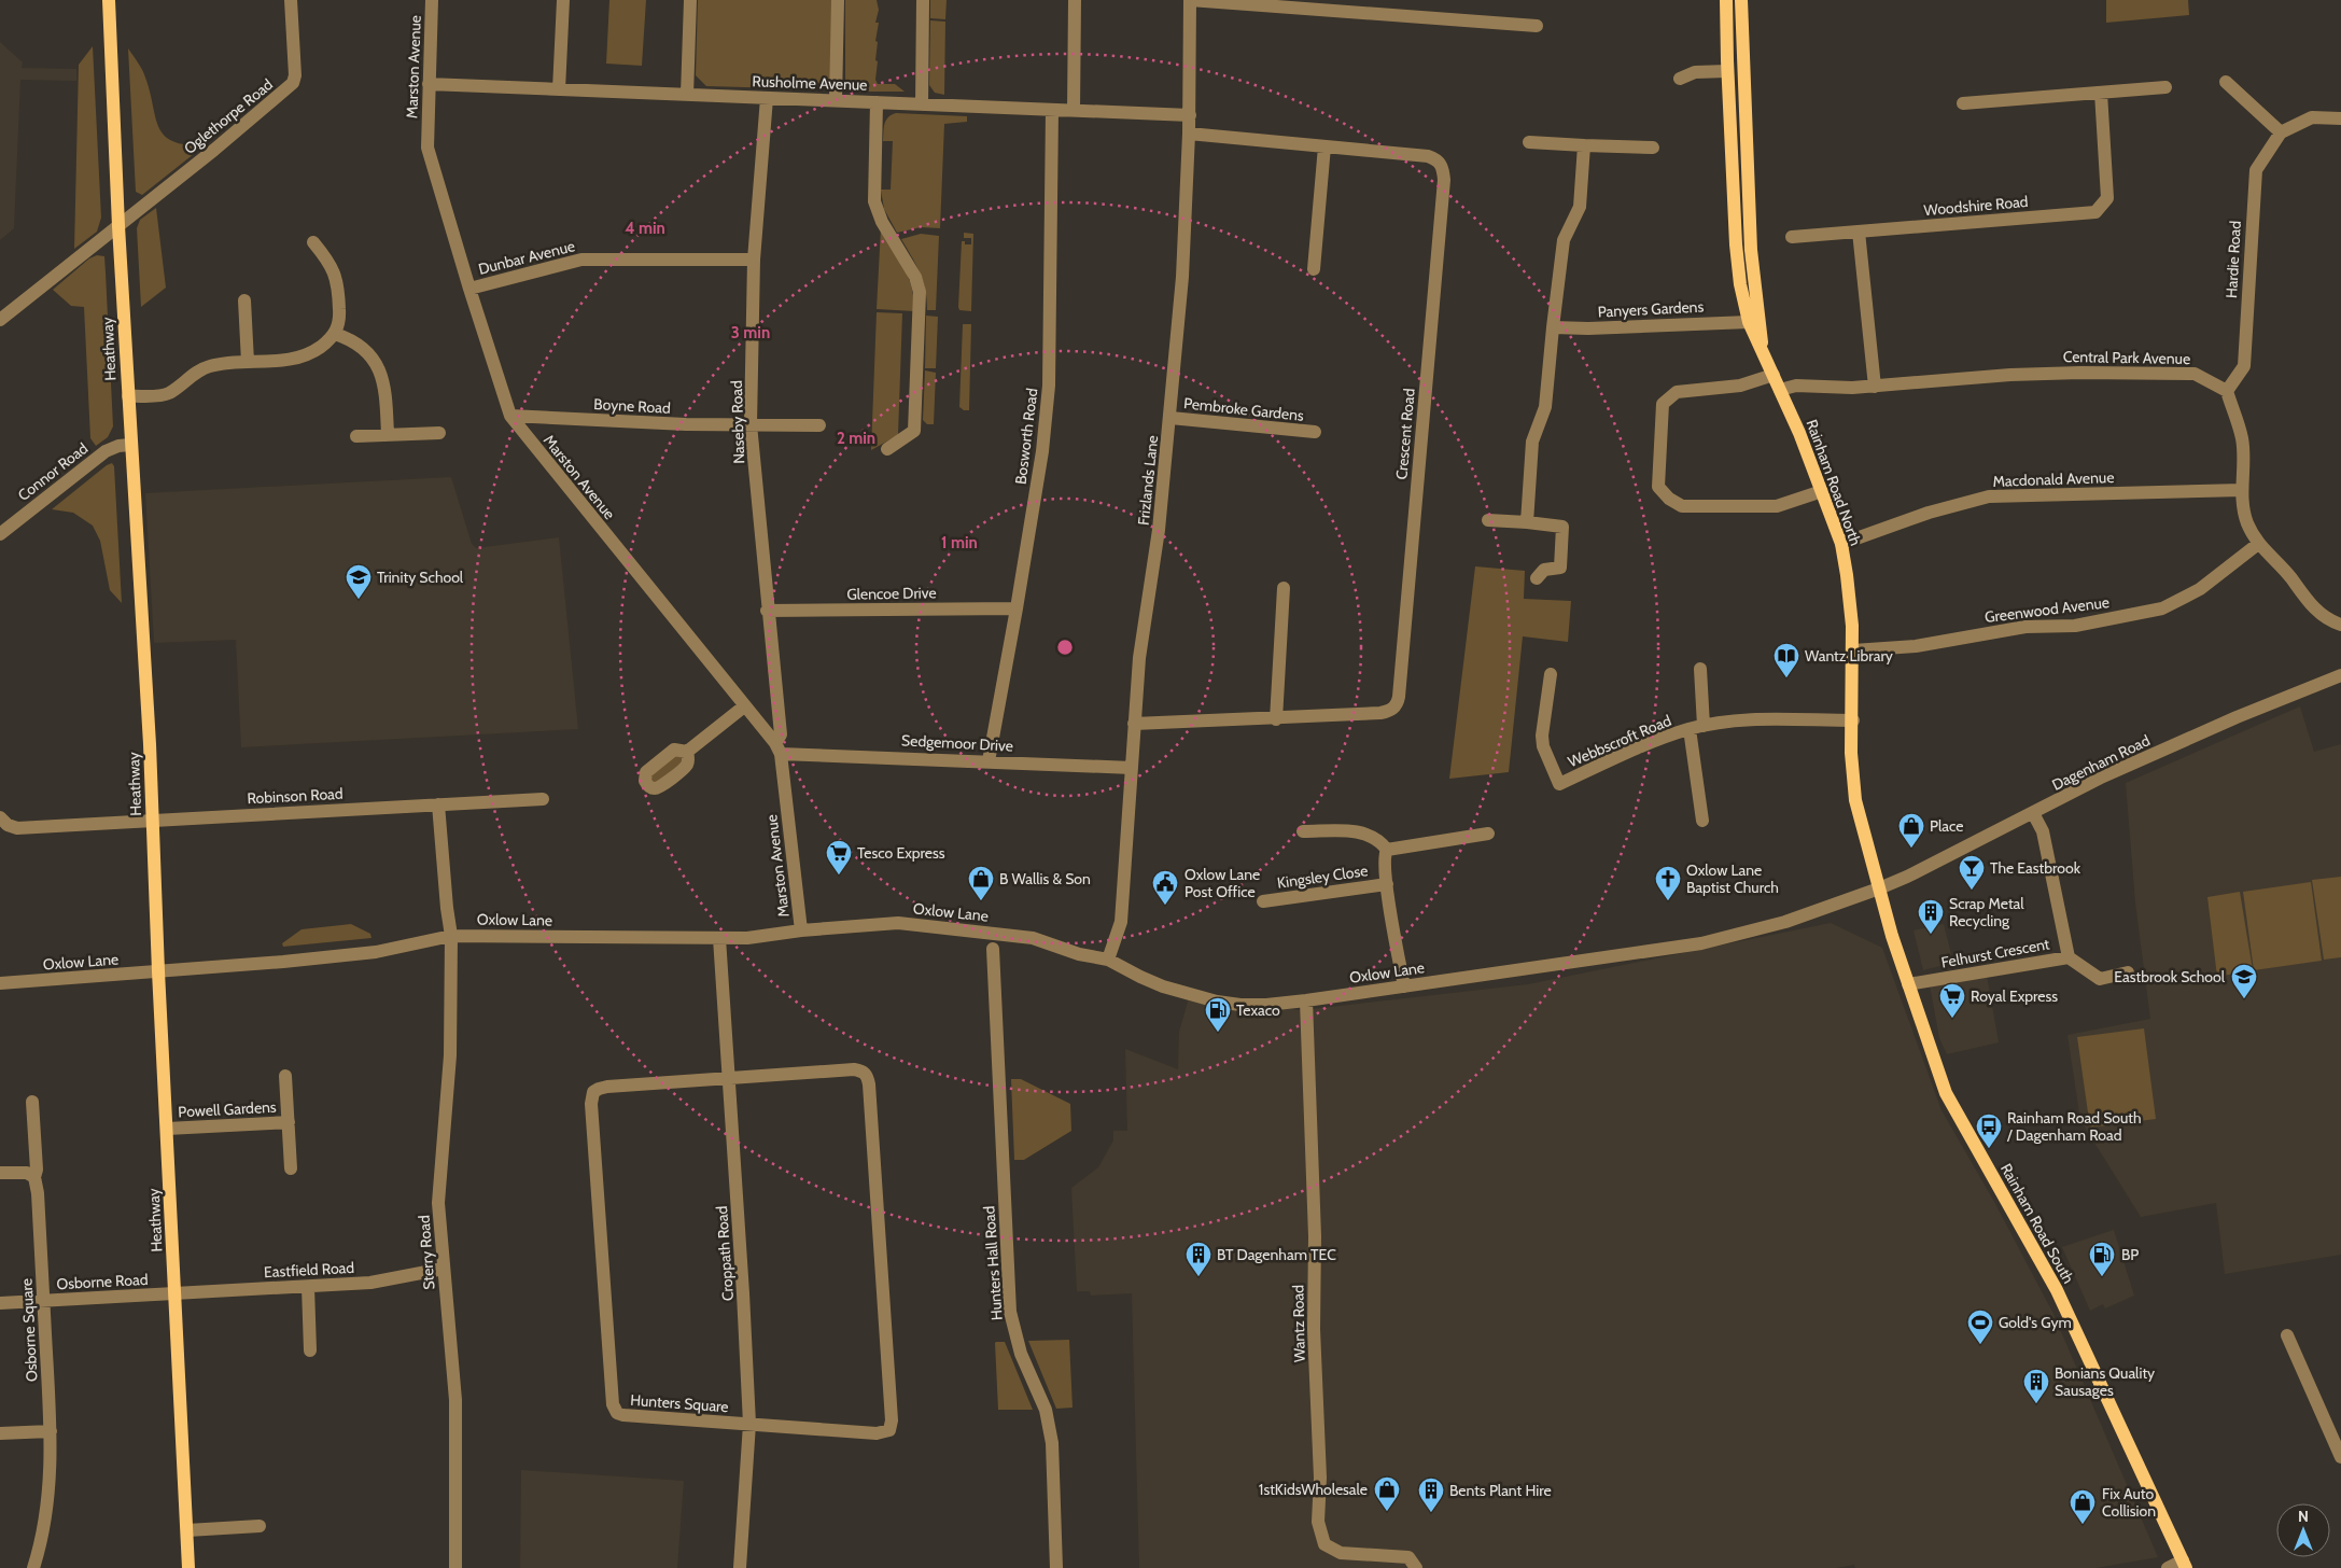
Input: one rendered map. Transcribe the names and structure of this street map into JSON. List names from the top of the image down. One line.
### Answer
{"streets":{"main road":["Heathway","Rainham Road North","Rainham Road South"],"street":["Marston Avenue","Rusholme Avenue","Oglethorpe Road","Woodshire Road","Dunbar Avenue","Hardie Road","Panyers Gardens","Central Park Avenue","Boyne Road","Pembroke Gardens","Naseby Road","Crescent Road","Bosworth Road","Connor Road","Macdonald Avenue","Frizlands Lane","Glencoe Drive","Greenwood Avenue","Webbscroft Road","Sedgemoor Drive","Dagenham Road","Robinson Road","Kingsley Close","Oxlow Lane","Felhurst Crescent","Powell Gardens","Sterry Road","Croppath Road","Hunters Hall Road","Eastfield Road","Osborne Road","Wantz Road","Osborne Square","Hunters Square"]},"crossings":[["Marston Avenue","Rusholme Avenue"],["Marston Avenue","Dunbar Avenue"],["Marston Avenue","Boyne Road"],["Marston Avenue","Naseby Road"],["Marston Avenue","Sedgemoor Drive"],["Marston Avenue","Oxlow Lane"],["Rusholme Avenue","Naseby Road"],["Rusholme Avenue","Bosworth Road"],["Rusholme Avenue","Frizlands Lane"],["Oglethorpe Road","Heathway"],["Dunbar Avenue","Naseby Road"],["Hardie Road","Central Park Avenue"],["Panyers Gardens","Rainham Road North"],["Heathway","Connor Road"],["Heathway","Robinson Road"],["Heathway","Oxlow Lane"],["Heathway","Powell Gardens"],["Heathway","Eastfield Road"],["Heathway","Osborne Road"],["Central Park Avenue","Rainham Road North"],["Boyne Road","Naseby Road"],["Pembroke Gardens","Frizlands Lane"],["Naseby Road","Glencoe Drive"],["Naseby Road","Sedgemoor Drive"],["Crescent Road","Frizlands Lane"],["Bosworth Road","Glencoe Drive"],["Bosworth Road","Sedgemoor Drive"],["Macdonald Avenue","Rainham Road North"],["Frizlands Lane","Sedgemoor Drive"],["Frizlands Lane","Oxlow Lane"],["Rainham Road North","Greenwood Avenue"],["Rainham Road North","Webbscroft Road"],["Rainham Road North","Dagenham Road"],["Rainham Road North","Oxlow Lane"],["Rainham Road North","Rainham Road South"],["Dagenham Road","Oxlow Lane"],["Dagenham Road","Felhurst Crescent"],["Dagenham Road","Rainham Road South"],["Oxlow Lane","Rainham Road South"],["Oxlow Lane","Sterry Road"],["Oxlow Lane","Croppath Road"],["Oxlow Lane","Wantz Road"],["Felhurst Crescent","Rainham Road South"],["Sterry Road","Eastfield Road"],["Croppath Road","Hunters Square"],["Eastfield Road","Osborne Road"],["Osborne Road","Osborne Square"]],"places":{"school or university":["Trinity School","Eastbrook School"],"library":["Wantz Library"],"shop":["Place","B Wallis & Son","1stKidsWholesale","Fix Auto Collision"],"supermarket":["Tesco Express","Royal Express"],"bar":["The Eastbrook"],"church":["Oxlow Lane Baptist Church"],"public building":["Oxlow Lane Post Office"],"building":["Scrap Metal Recycling","BT Dagenham TEC","Bonians Quality Sausages","Bents Plant Hire"],"fuel station":["Texaco","BP"],"bus stop":["Rainham Road South / Dagenham Road"],"sports":["Gold's Gym"]},"north":"top","rings":["4 min","3 min","2 min","1 min"]}
